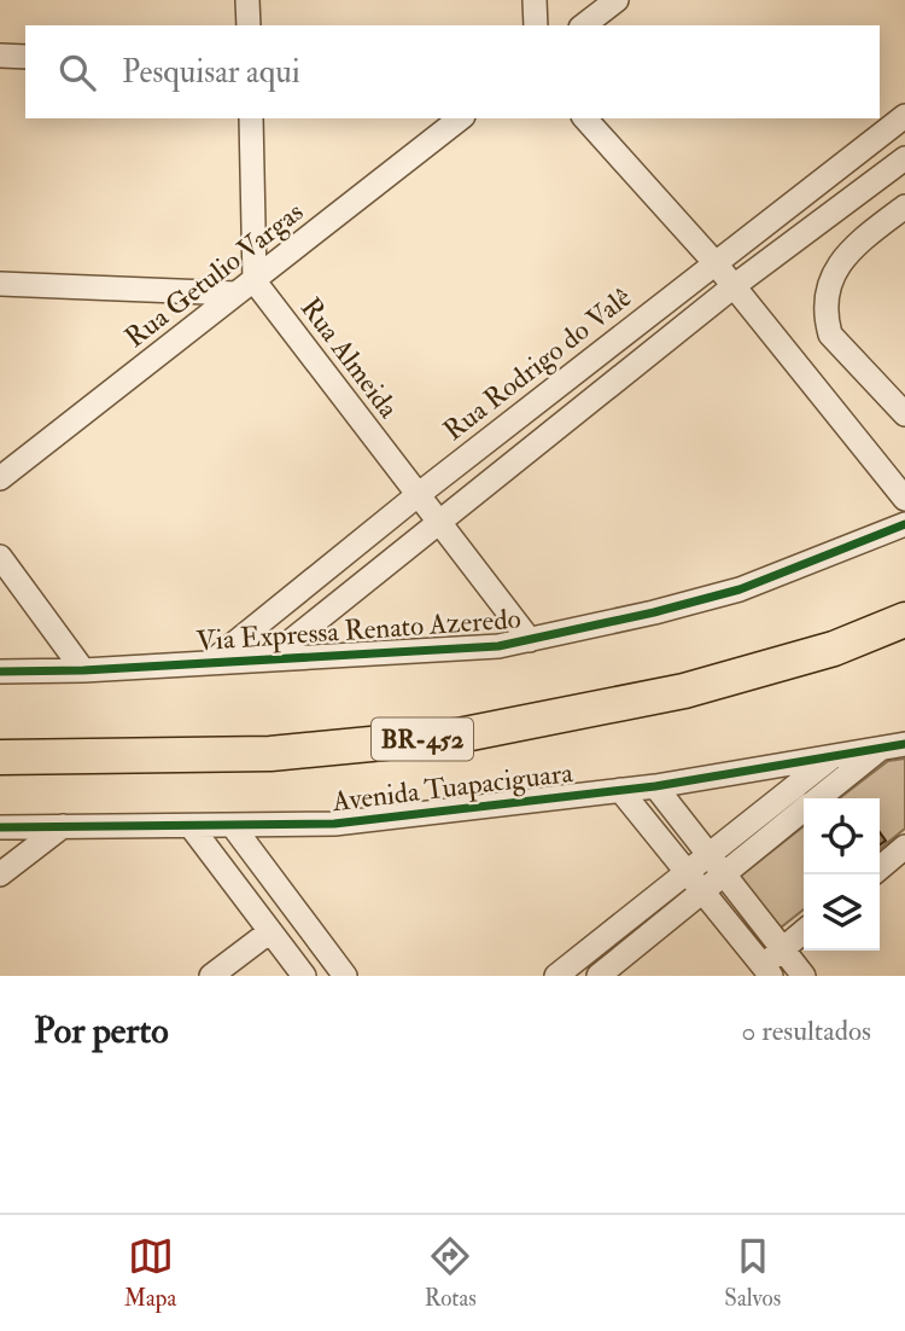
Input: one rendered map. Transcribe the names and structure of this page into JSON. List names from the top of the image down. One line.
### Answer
{"streets":{"highway":["BR-452"],"street":["Rua Getulio Vargas","Rua Almeida","Rua Rodrigo do Valê","Via Expressa Renato Azeredo","Avenida Tuapaciguara"]},"crossings":[["Rua Getulio Vargas","Rua Almeida"],["Rua Almeida","Rua Rodrigo do Valê"],["Rua Almeida","Via Expressa Renato Azeredo"],["Rua Rodrigo do Valê","Via Expressa Renato Azeredo"]],"page":{"search":"Pesquisar aqui","heading":["Por perto","0 resultados"],"nav":["Mapa","Rotas","Salvos"]}}
